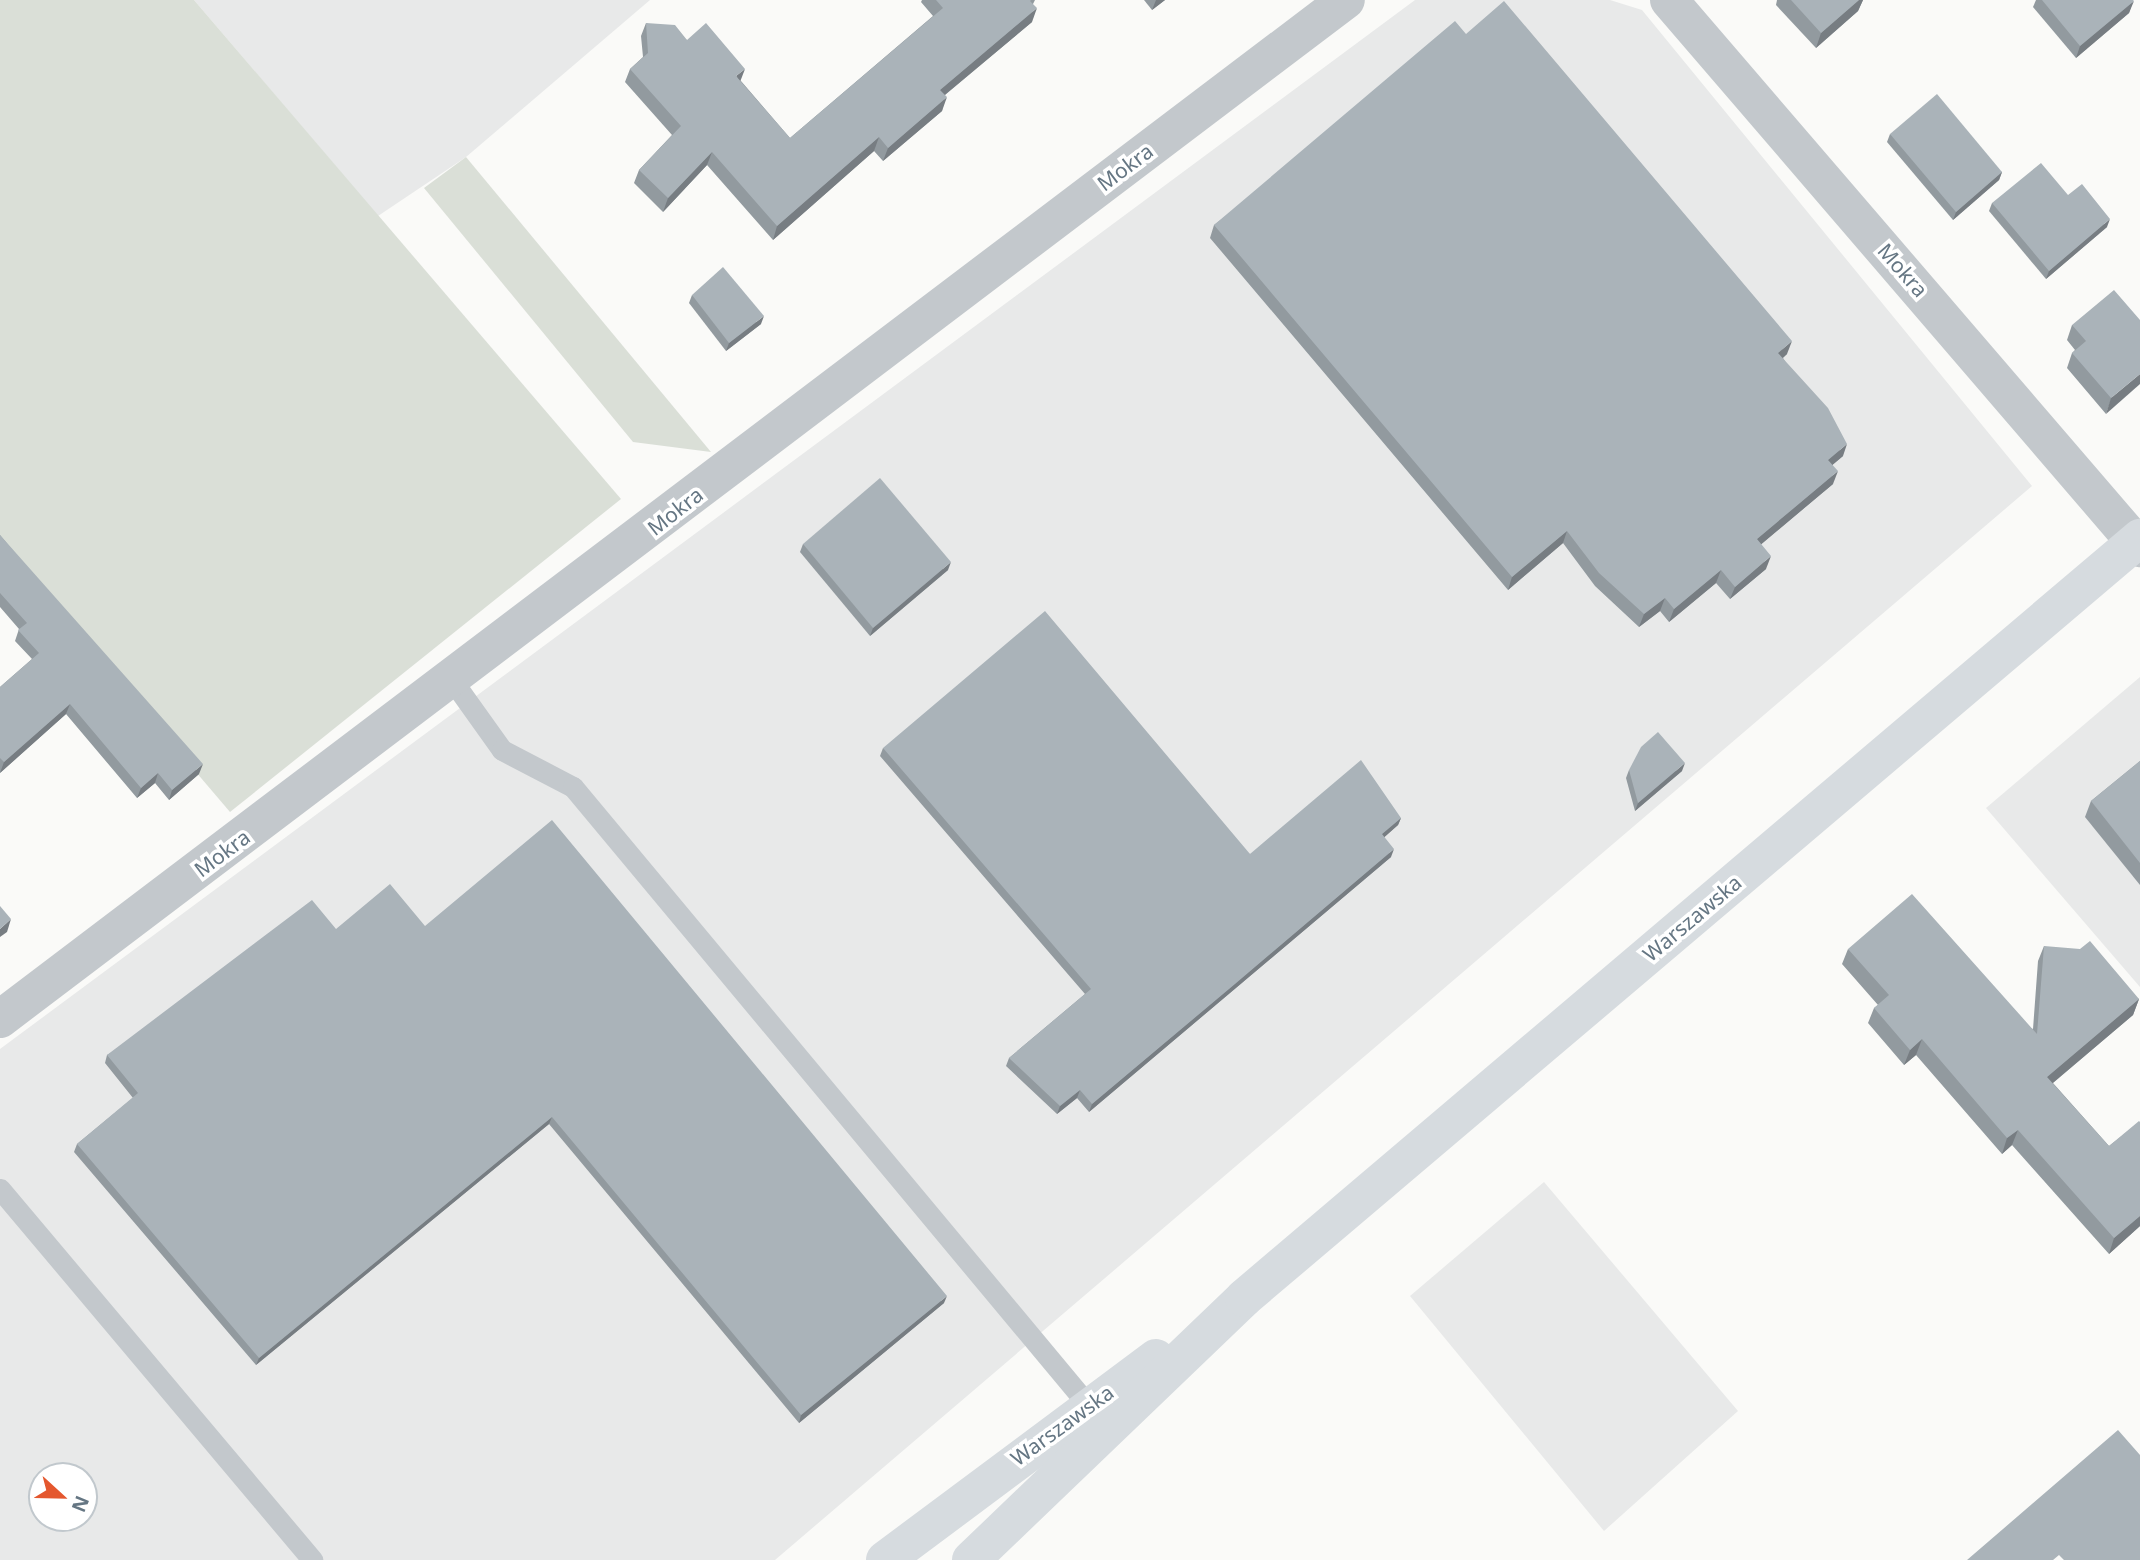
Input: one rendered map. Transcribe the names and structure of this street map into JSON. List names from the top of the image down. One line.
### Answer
{"streets":{"street":["Mokra","Warszawska"]},"crossings":[["Mokra","Warszawska"]],"north":"right"}
